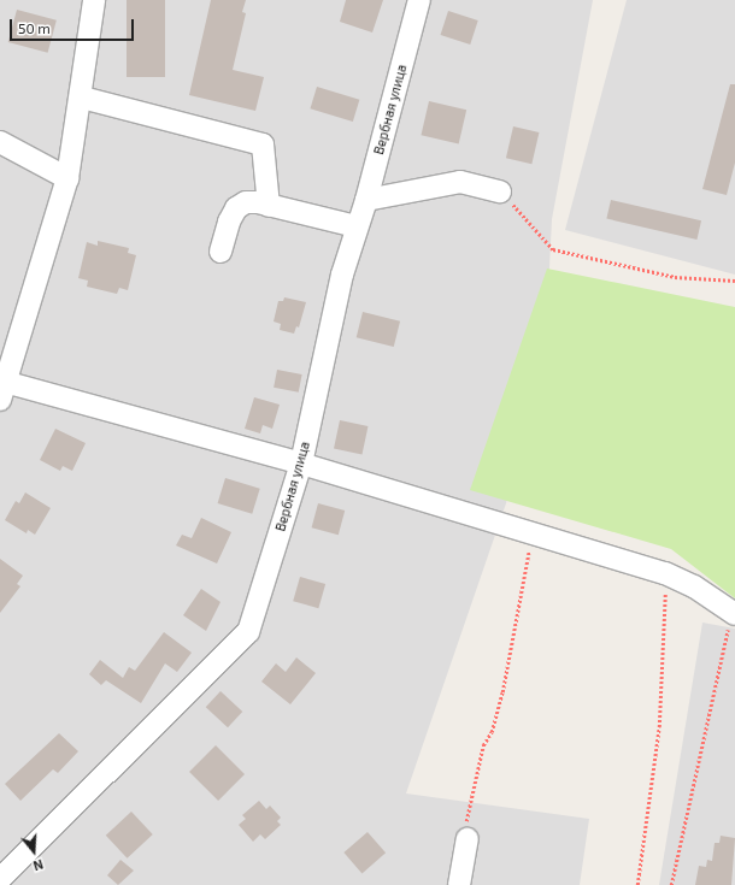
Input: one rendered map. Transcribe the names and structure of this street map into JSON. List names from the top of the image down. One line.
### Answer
{"streets":{"street":["Вербная улица"]},"scale_bar":"50 m","north":"bottom"}
